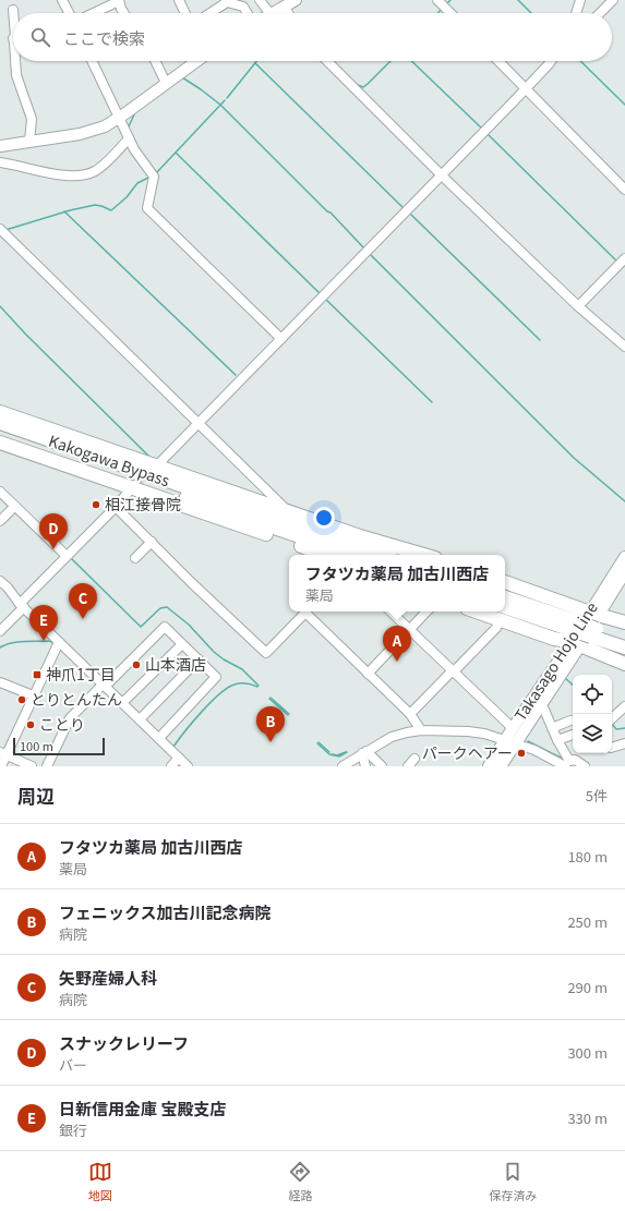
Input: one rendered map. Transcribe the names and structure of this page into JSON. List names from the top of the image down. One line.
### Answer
{"streets":{"highway":["Kakogawa Bypass"],"main road":["Takasago Hojo Line"]},"places":{"other":["相江接骨院","山本酒店","とりとんたん","ことり","パークヘアー"],"transit":["神爪1丁目"]},"scale_bar":"100 m","page":{"search":"ここで検索","pins":["D","C","E","A","B"],"popup":["フタツカ薬局 加古川西店","薬局"],"scale":"100 m","heading":["周辺","5件"],"list":[{"mark":"A","name":"フタツカ薬局 加古川西店","note":"薬局","value":"180 m"},{"mark":"B","name":"フェニックス加古川記念病院","note":"病院","value":"250 m"},{"mark":"C","name":"矢野産婦人科","note":"病院","value":"290 m"},{"mark":"D","name":"スナックレリーフ","note":"バー","value":"300 m"},{"mark":"E","name":"日新信用金庫 宝殿支店","note":"銀行","value":"330 m"}],"nav":["地図","経路","保存済み"]}}
